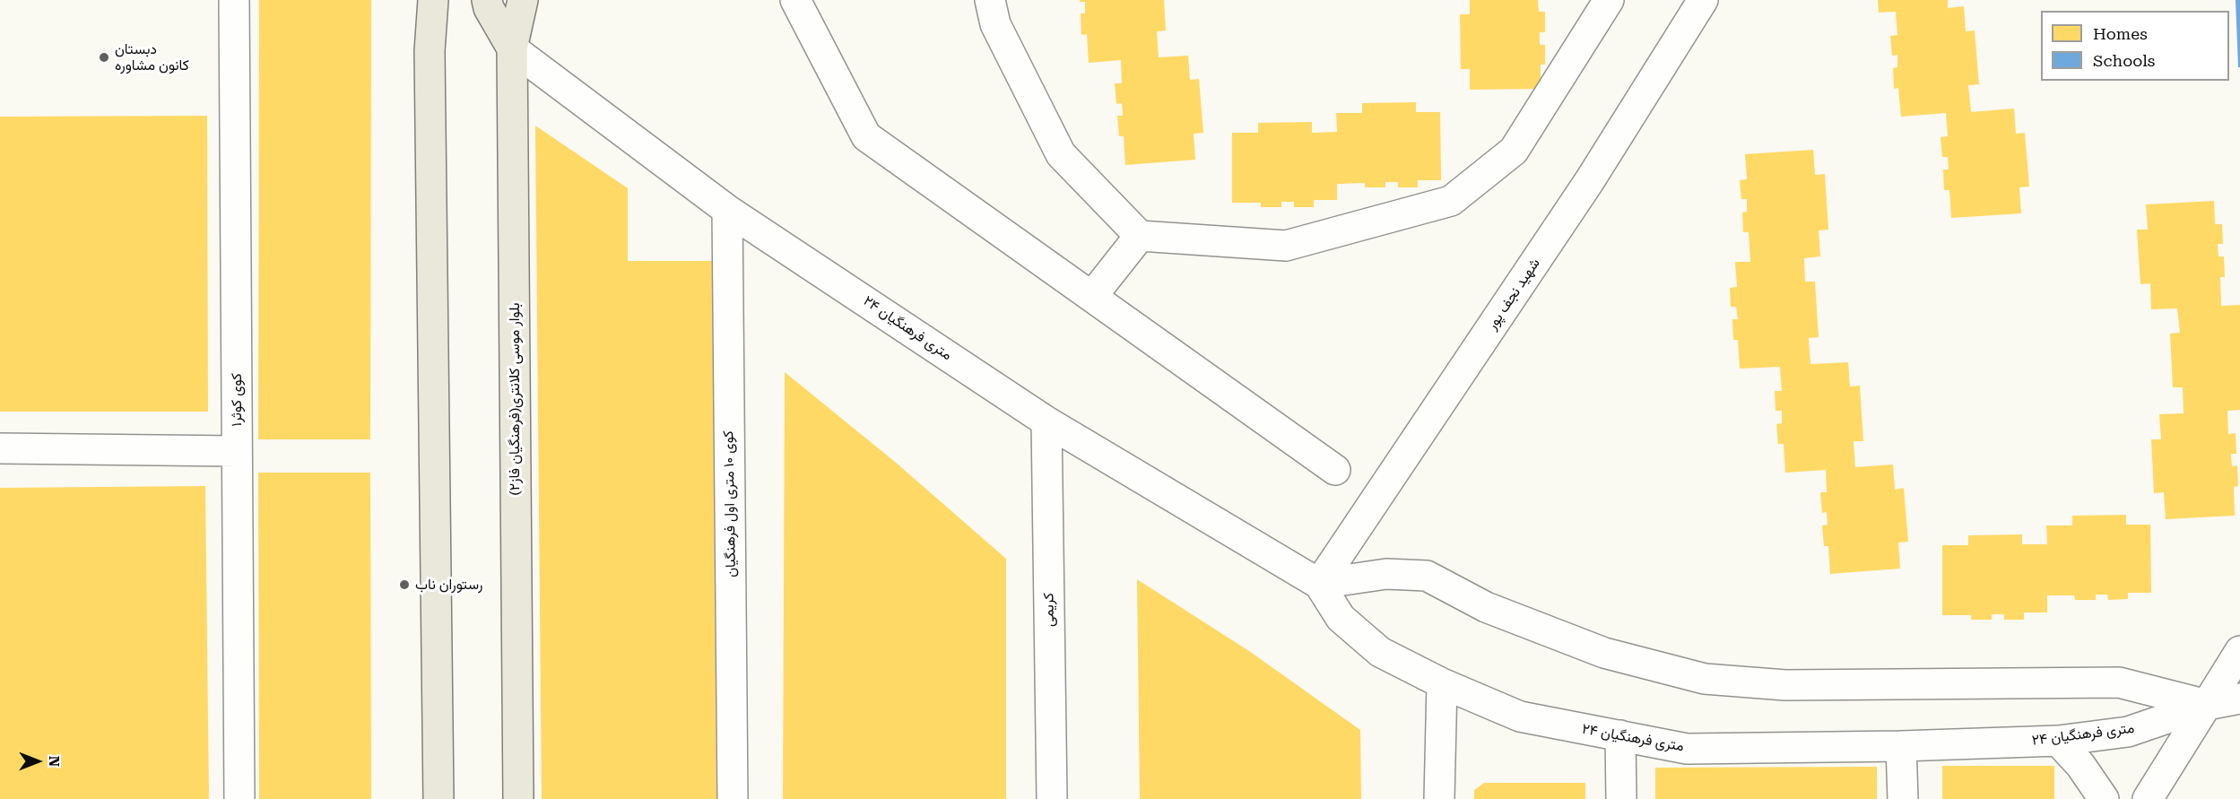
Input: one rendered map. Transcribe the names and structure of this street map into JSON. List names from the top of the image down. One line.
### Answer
{"streets":{"main road":["بلوار موسی کلانتری(فرهنگیان فاز۲)"],"street":["شهید نجف پور","۲۴ متری فرهنگیان","کوی کوثر۱","کوی ۱۰ متری اول فرهنگیان","کریمی"]},"crossings":[["شهید نجف پور","۲۴ متری فرهنگیان"],["۲۴ متری فرهنگیان","بلوار موسی کلانتری(فرهنگیان فاز۲)"],["۲۴ متری فرهنگیان","کوی ۱۰ متری اول فرهنگیان"],["۲۴ متری فرهنگیان","کریمی"]],"places":["دبستان کانون مشاوره","رستوران ناب"],"legend":["Homes","Schools"],"north":"right"}
